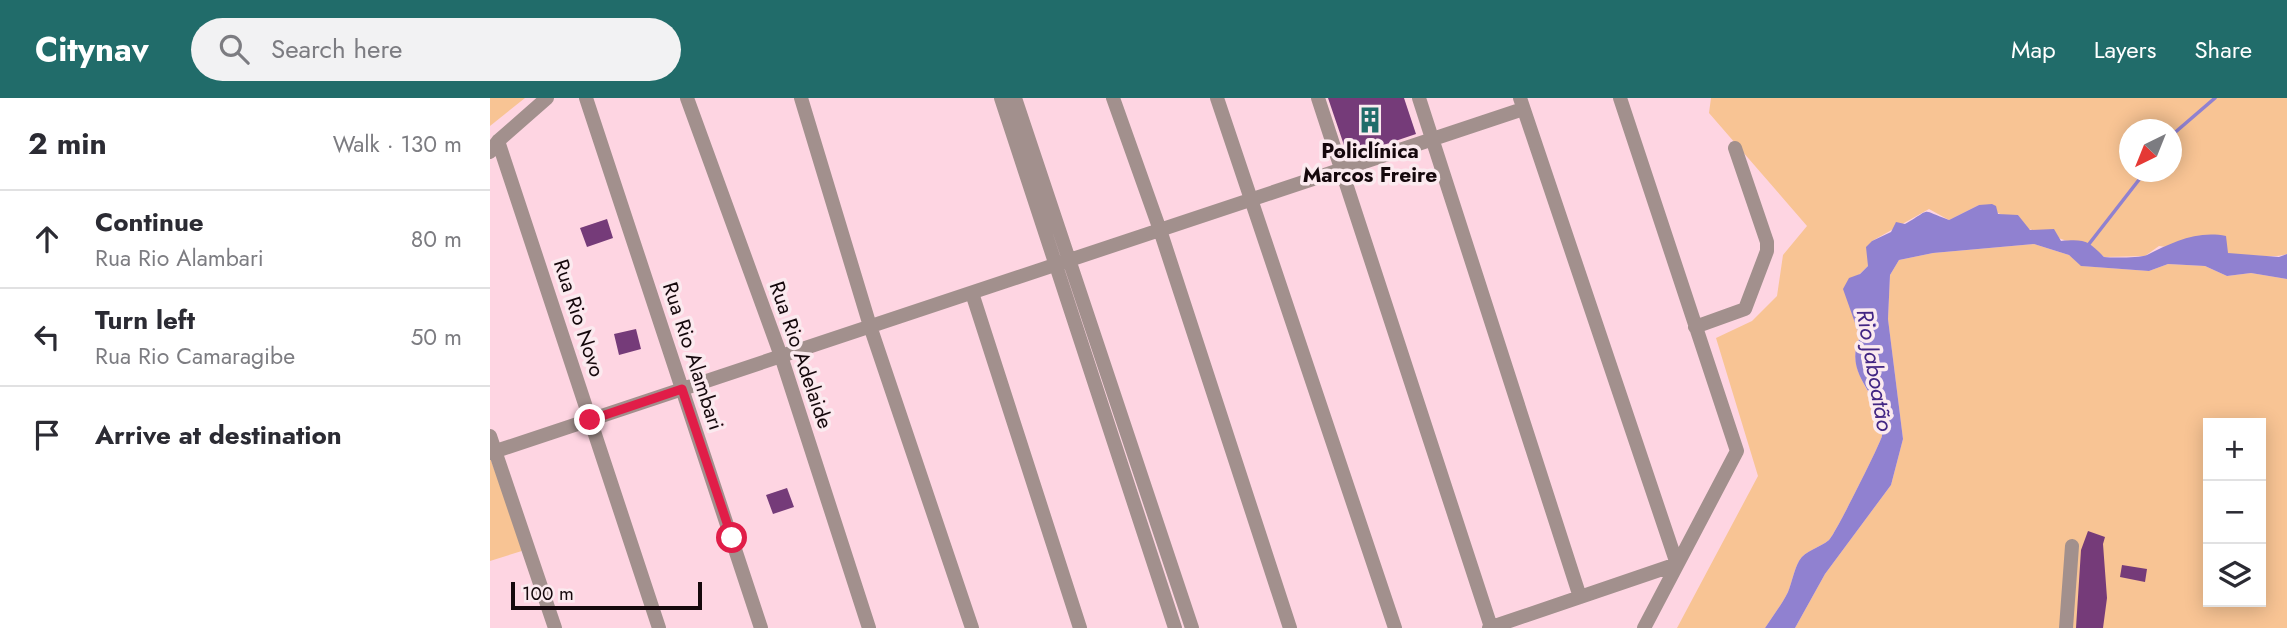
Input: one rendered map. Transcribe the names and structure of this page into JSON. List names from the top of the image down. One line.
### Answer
{"streets":{"street":["Rua Rio Novo","Rua Rio Adelaide","Rua Rio Alambari"]},"water":["Rio Jaboatão"],"places":{"building":["Policlínica Marcos Freire"]},"scale_bar":"100 m","north":"bottom left","page":{"header":"Citynav","search":"Search here","nav":["Map","Layers","Share"],"heading":["2 min","Walk · 130 m"],"list":[["Continue","Rua Rio Alambari","80 m"],["Turn left","Rua Rio Camaragibe","50 m"],"Arrive at destination"],"map_buttons":["+","−"],"scale":"100 m"}}
